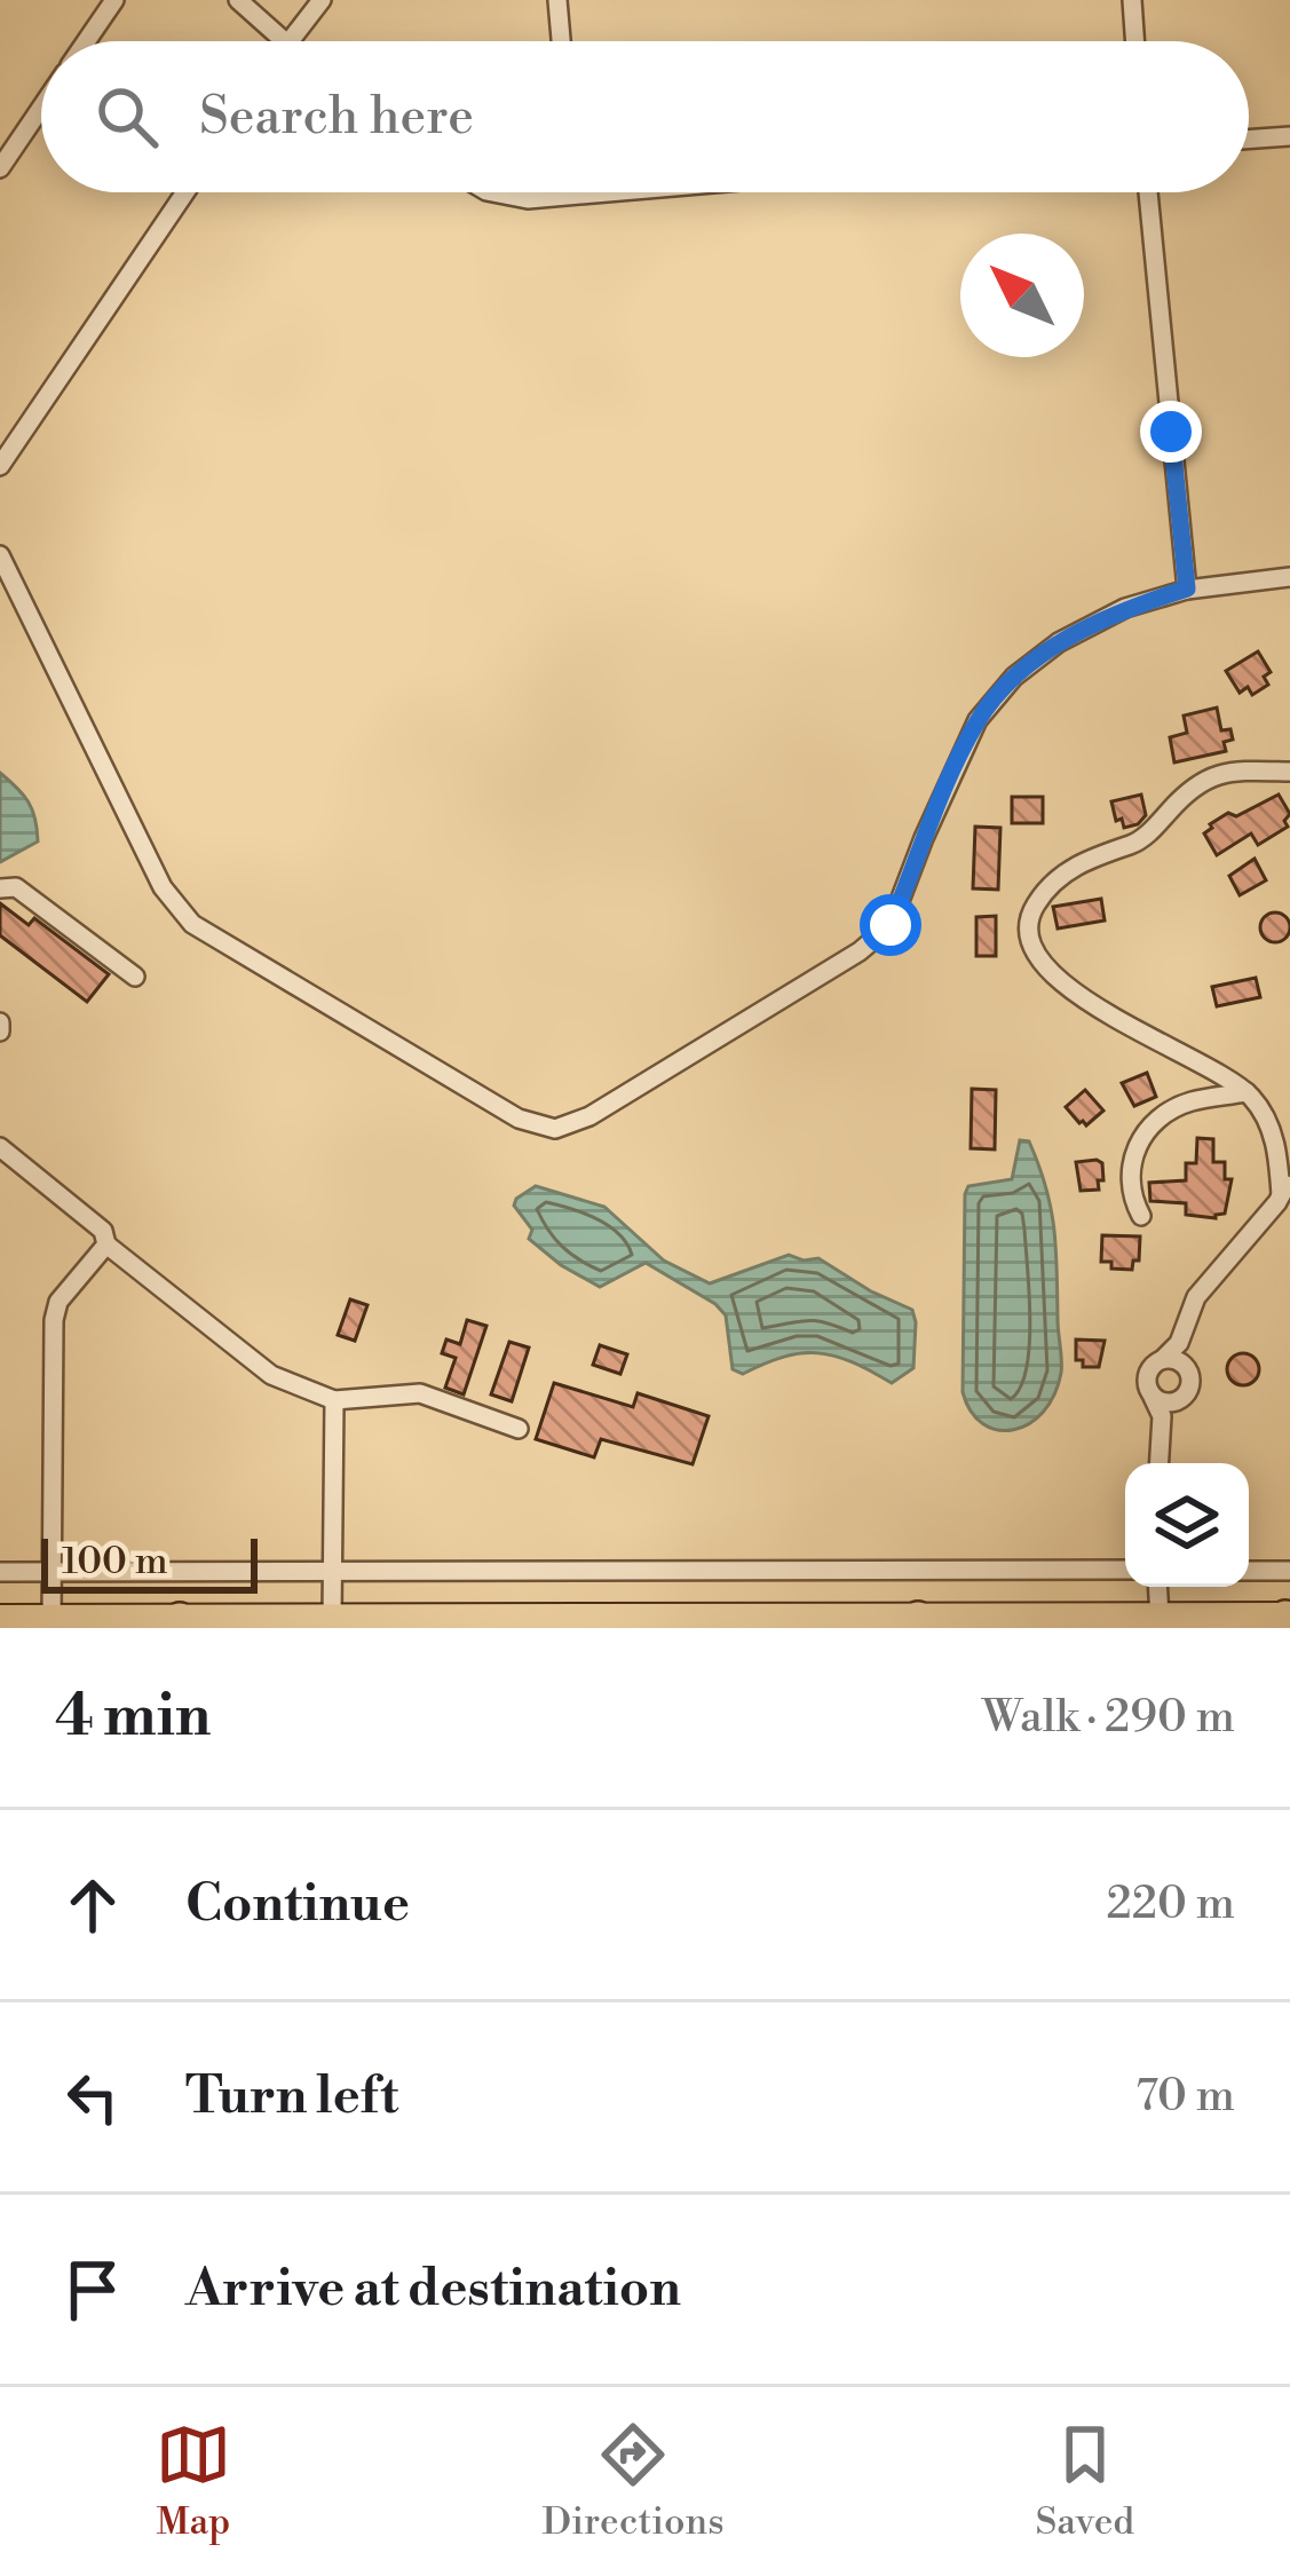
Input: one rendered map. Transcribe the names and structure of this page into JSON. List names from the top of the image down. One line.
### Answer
{"scale_bar":"100 m","north":"top left","page":{"search":"Search here","scale":"100 m","heading":["4 min","Walk · 290 m"],"list":[["Continue","220 m"],["Turn left","70 m"],"Arrive at destination"],"nav":["Map","Directions","Saved"]}}
